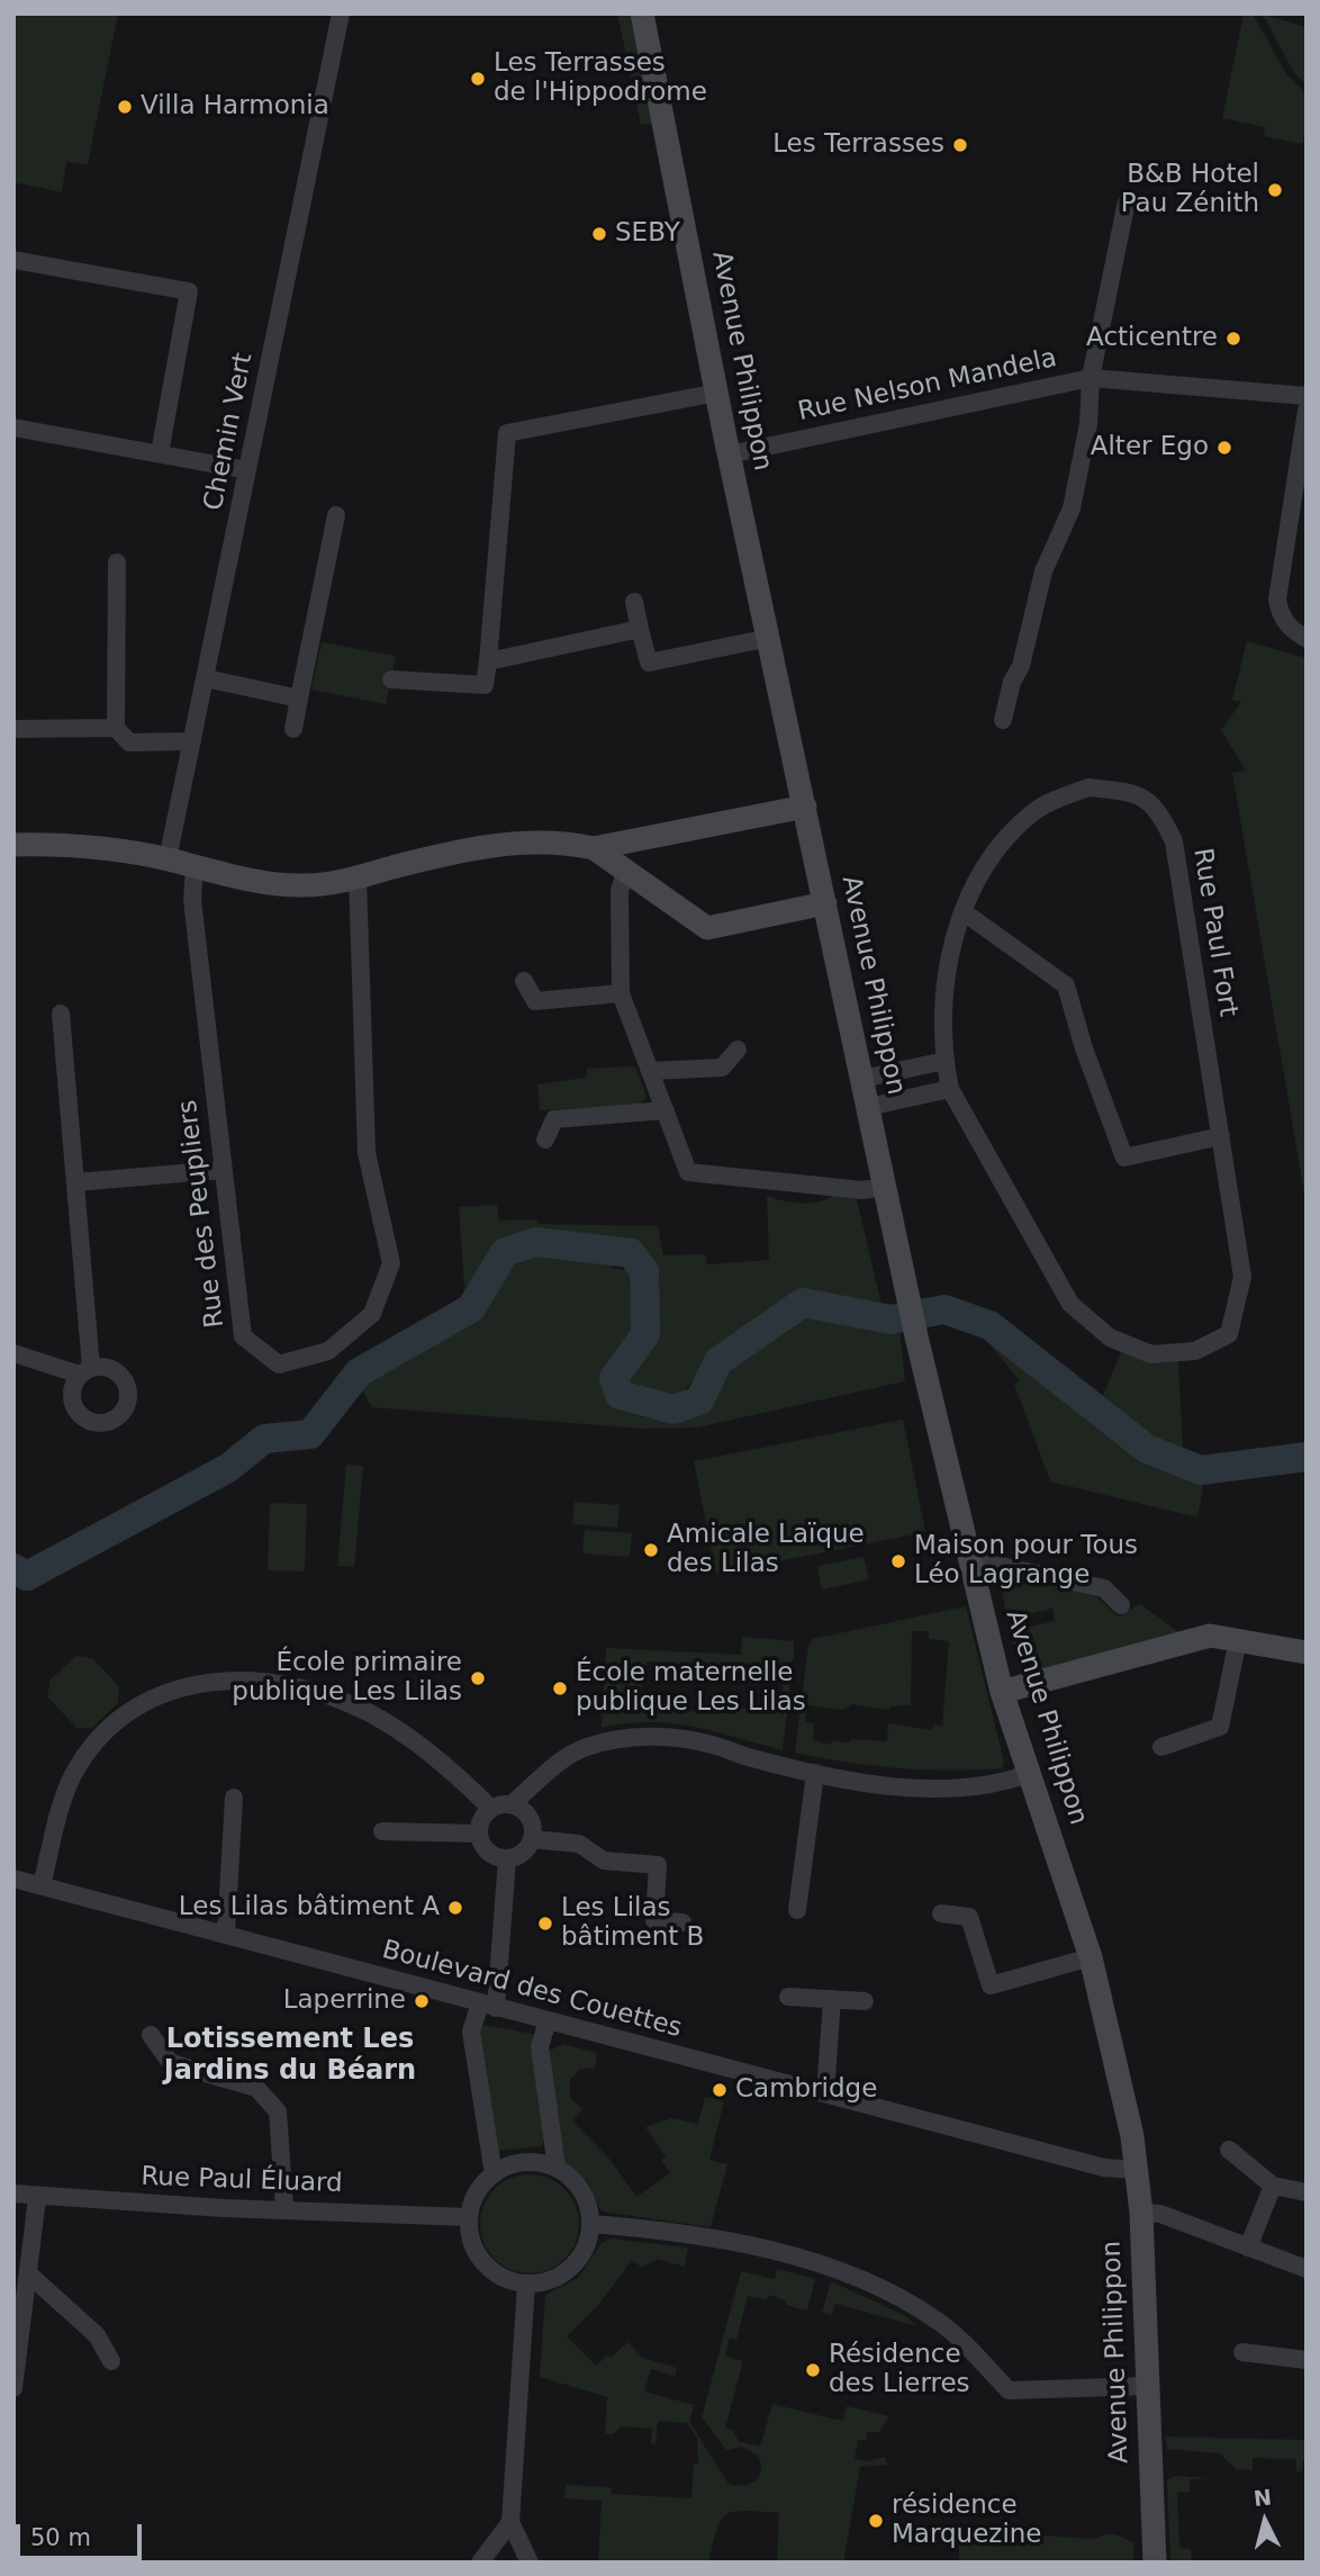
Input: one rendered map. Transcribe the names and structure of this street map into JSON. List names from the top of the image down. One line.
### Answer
{"streets":{"street":["Avenue Philippon","Rue Nelson Mandela","Chemin Vert","Rue Paul Fort","Rue des Peupliers","Boulevard des Couettes","Rue Paul Éluard"]},"crossings":[["Avenue Philippon","Rue Nelson Mandela"],["Avenue Philippon","Boulevard des Couettes"]],"districts":["Lotissement Les Jardins du Béarn"],"places":["Les Terrasses de l'Hippodrome","Villa Harmonia","Les Terrasses","B&B Hotel Pau Zénith","SEBY","Acticentre","Alter Ego","Amicale Laïque des Lilas","Maison pour Tous Léo Lagrange","École primaire publique Les Lilas","École maternelle publique Les Lilas","Les Lilas bâtiment A","Les Lilas bâtiment B","Laperrine","Cambridge","Résidence des Lierres","résidence Marquezine"],"scale_bar":"50 m","north":"top"}
